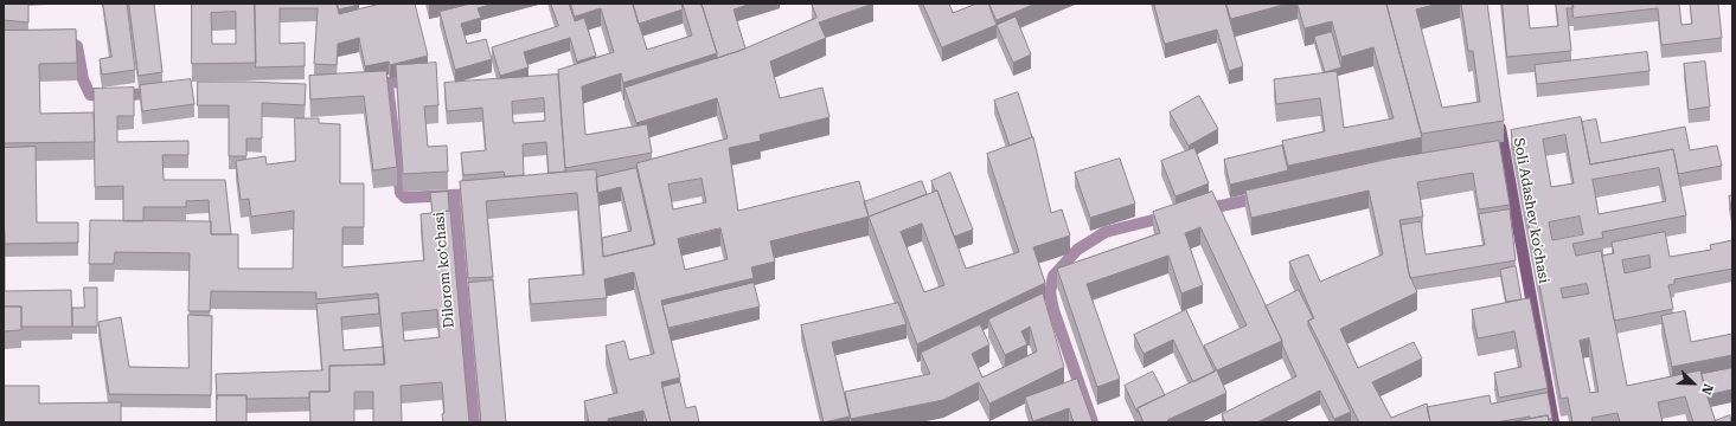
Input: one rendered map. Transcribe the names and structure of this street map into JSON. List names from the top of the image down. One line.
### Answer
{"streets":{"street":["Soli Adashev ko'chasi","Dilorom koʻchasi"]},"north":"bottom right"}
